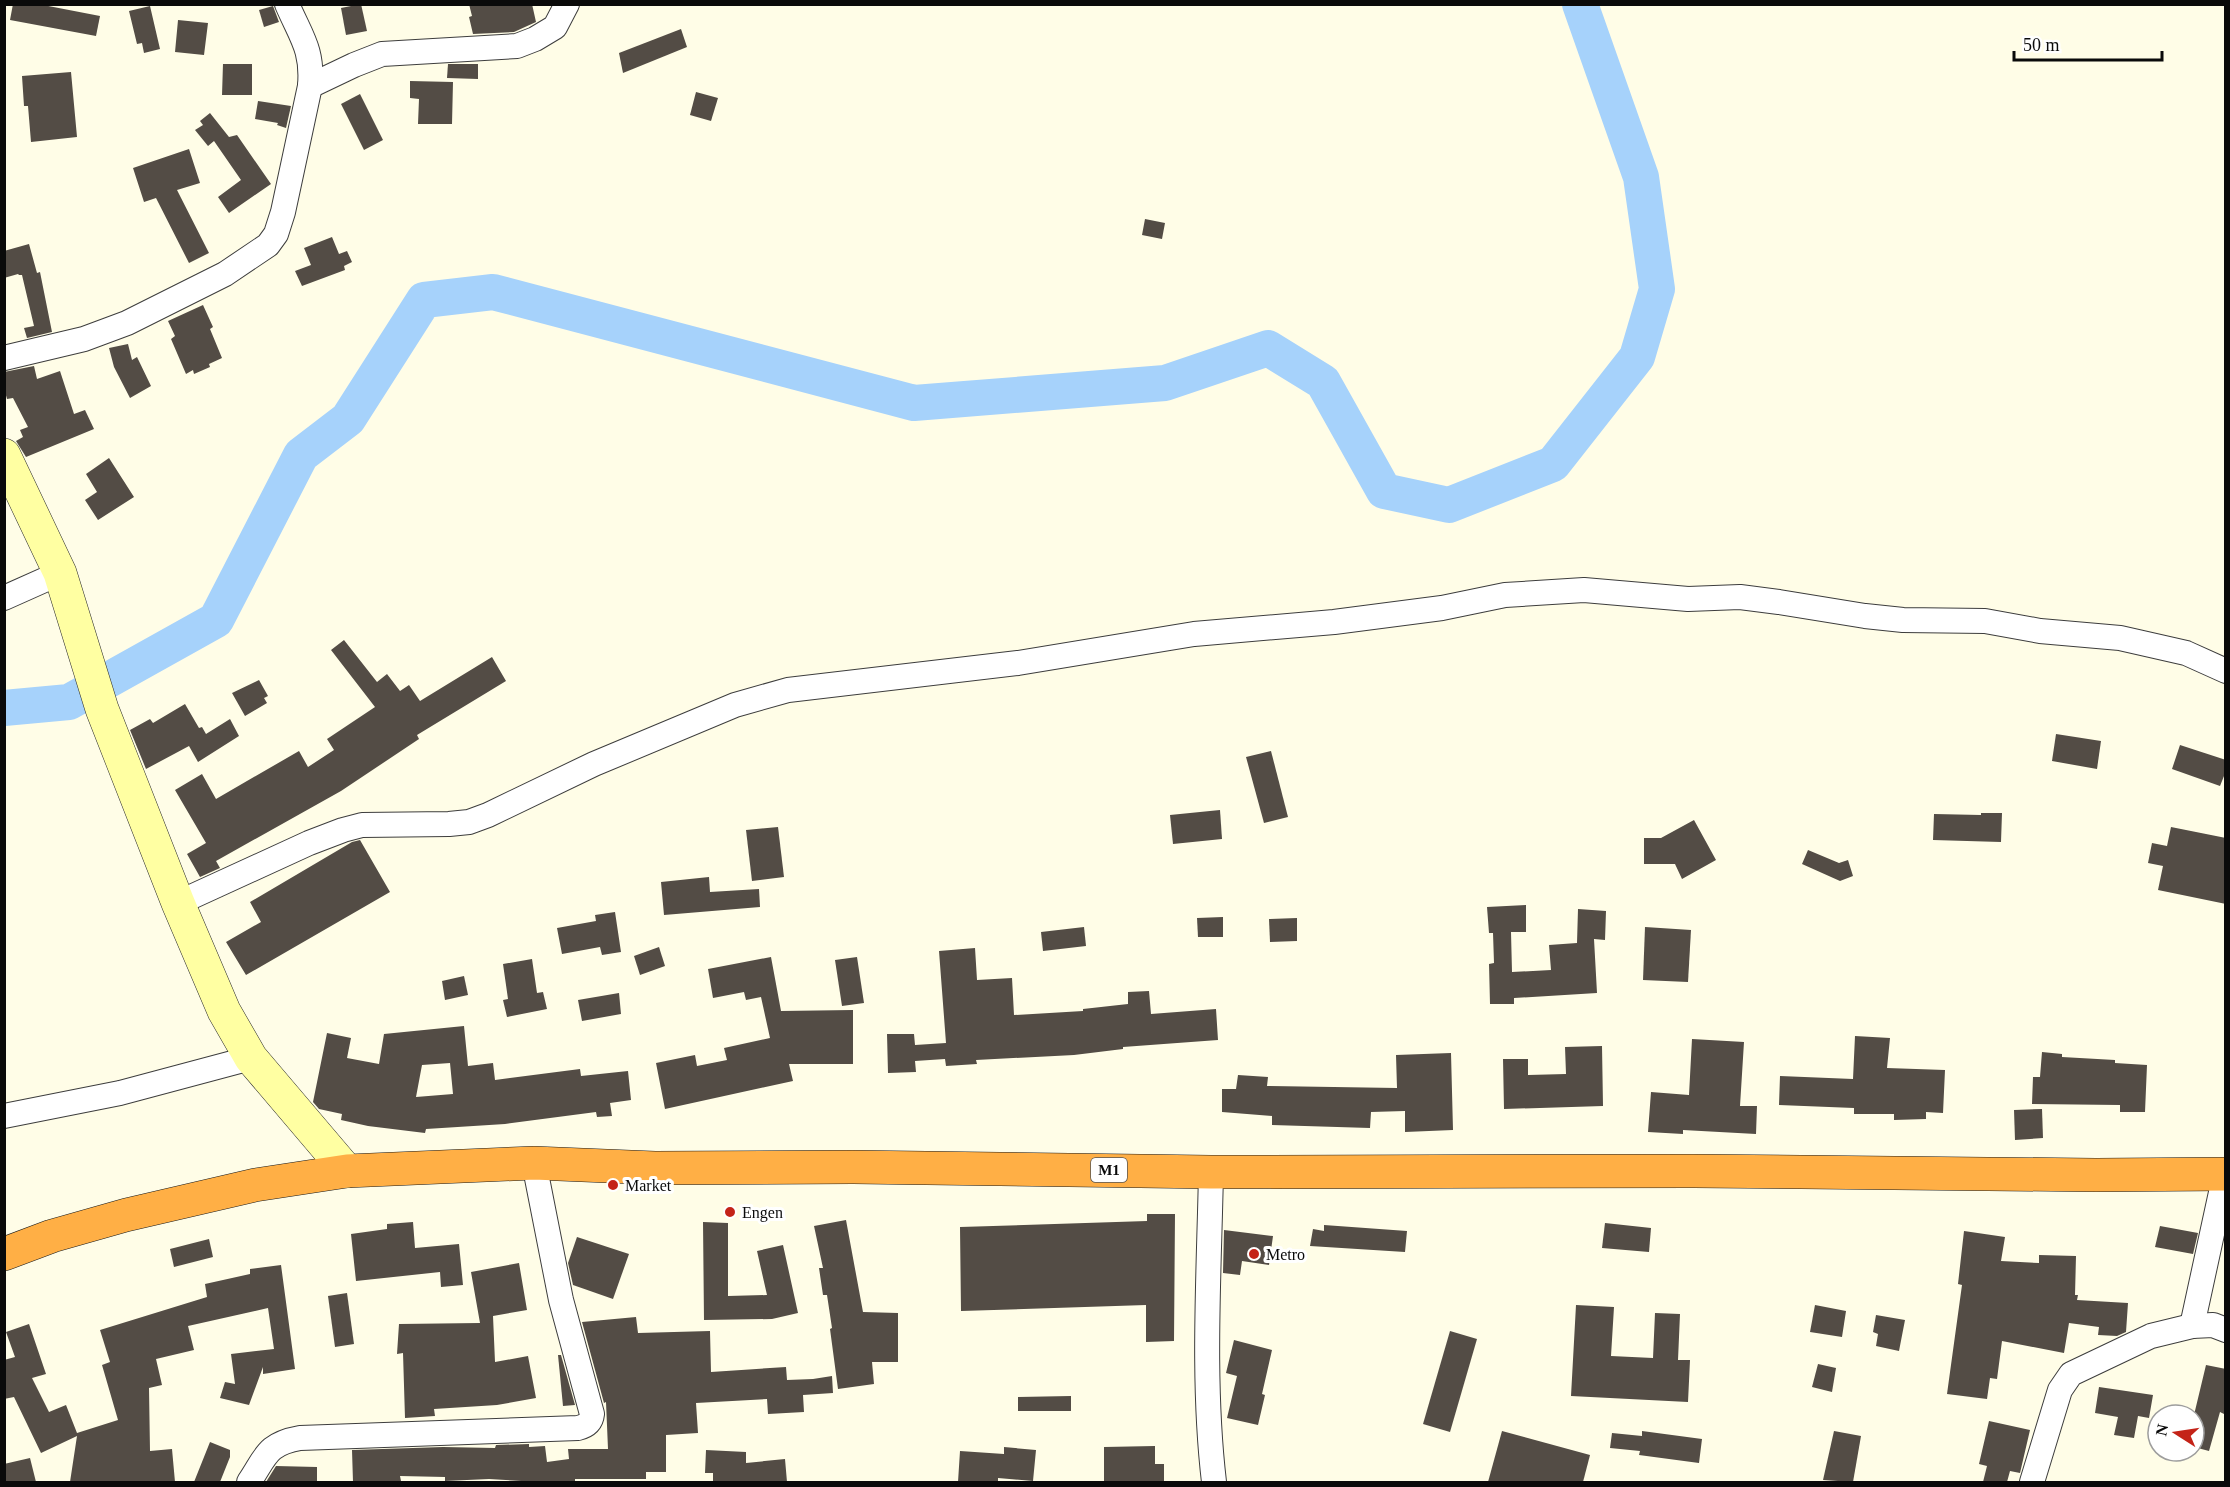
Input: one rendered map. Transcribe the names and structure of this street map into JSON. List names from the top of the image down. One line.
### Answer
{"streets":{"highway":["M1"]},"places":["Market","Engen","Metro"],"scale_bar":"50 m","north":"left"}
